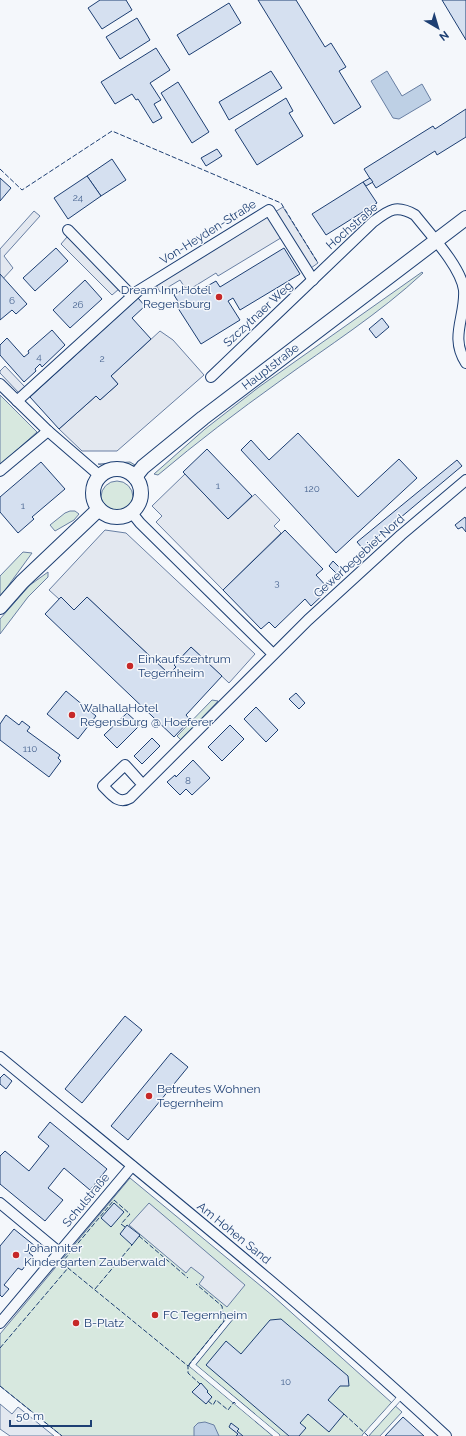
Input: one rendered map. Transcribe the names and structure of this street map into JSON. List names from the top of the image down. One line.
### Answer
{"streets":{"main road":["Hauptstraße"],"street":["Hochstraße","Von-Heyden-Straße","Szczytnaer Weg","Gewerbegebiet Nord","Schulstraße","Am Hohen Sand"]},"crossings":[["Hochstraße","Szczytnaer Weg"],["Hochstraße","Hauptstraße"],["Von-Heyden-Straße","Szczytnaer Weg"],["Schulstraße","Am Hohen Sand"]],"places":["Dream Inn Hotel Regensburg","Einkaufszentrum Tegernheim","WalhallaHotel Regensburg @ Hoeferer","Betreutes Wohnen Tegernheim","Johanniter Kindergarten Zauberwald","FC Tegernheim","B-Platz"],"house_numbers":["24","6","26","4","2","1","120","1","3","110","8","10"],"scale_bar":"50 m","north":"bottom right"}
